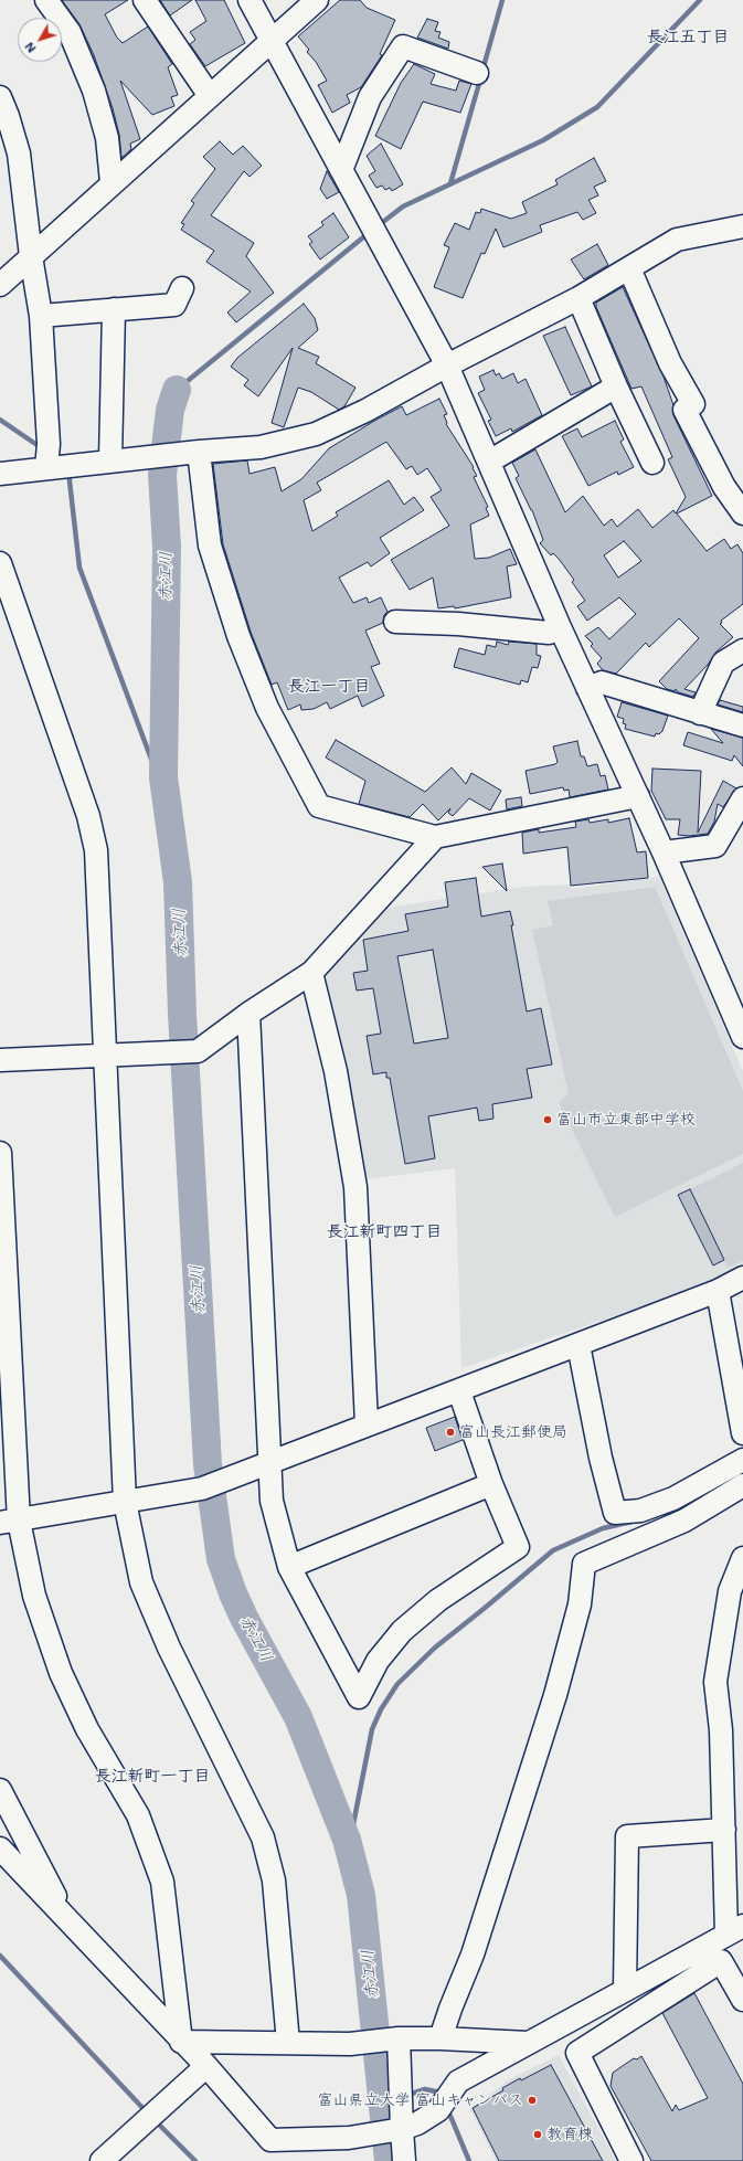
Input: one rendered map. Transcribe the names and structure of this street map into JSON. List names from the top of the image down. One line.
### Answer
{"districts":["長江五丁目","長江一丁目","長江新町四丁目","長江新町一丁目"],"water":["赤江川"],"places":["富山市立東部中学校","富山長江郵便局","富山県立大学 富山キャンパス","教育棟"],"north":"bottom left"}
